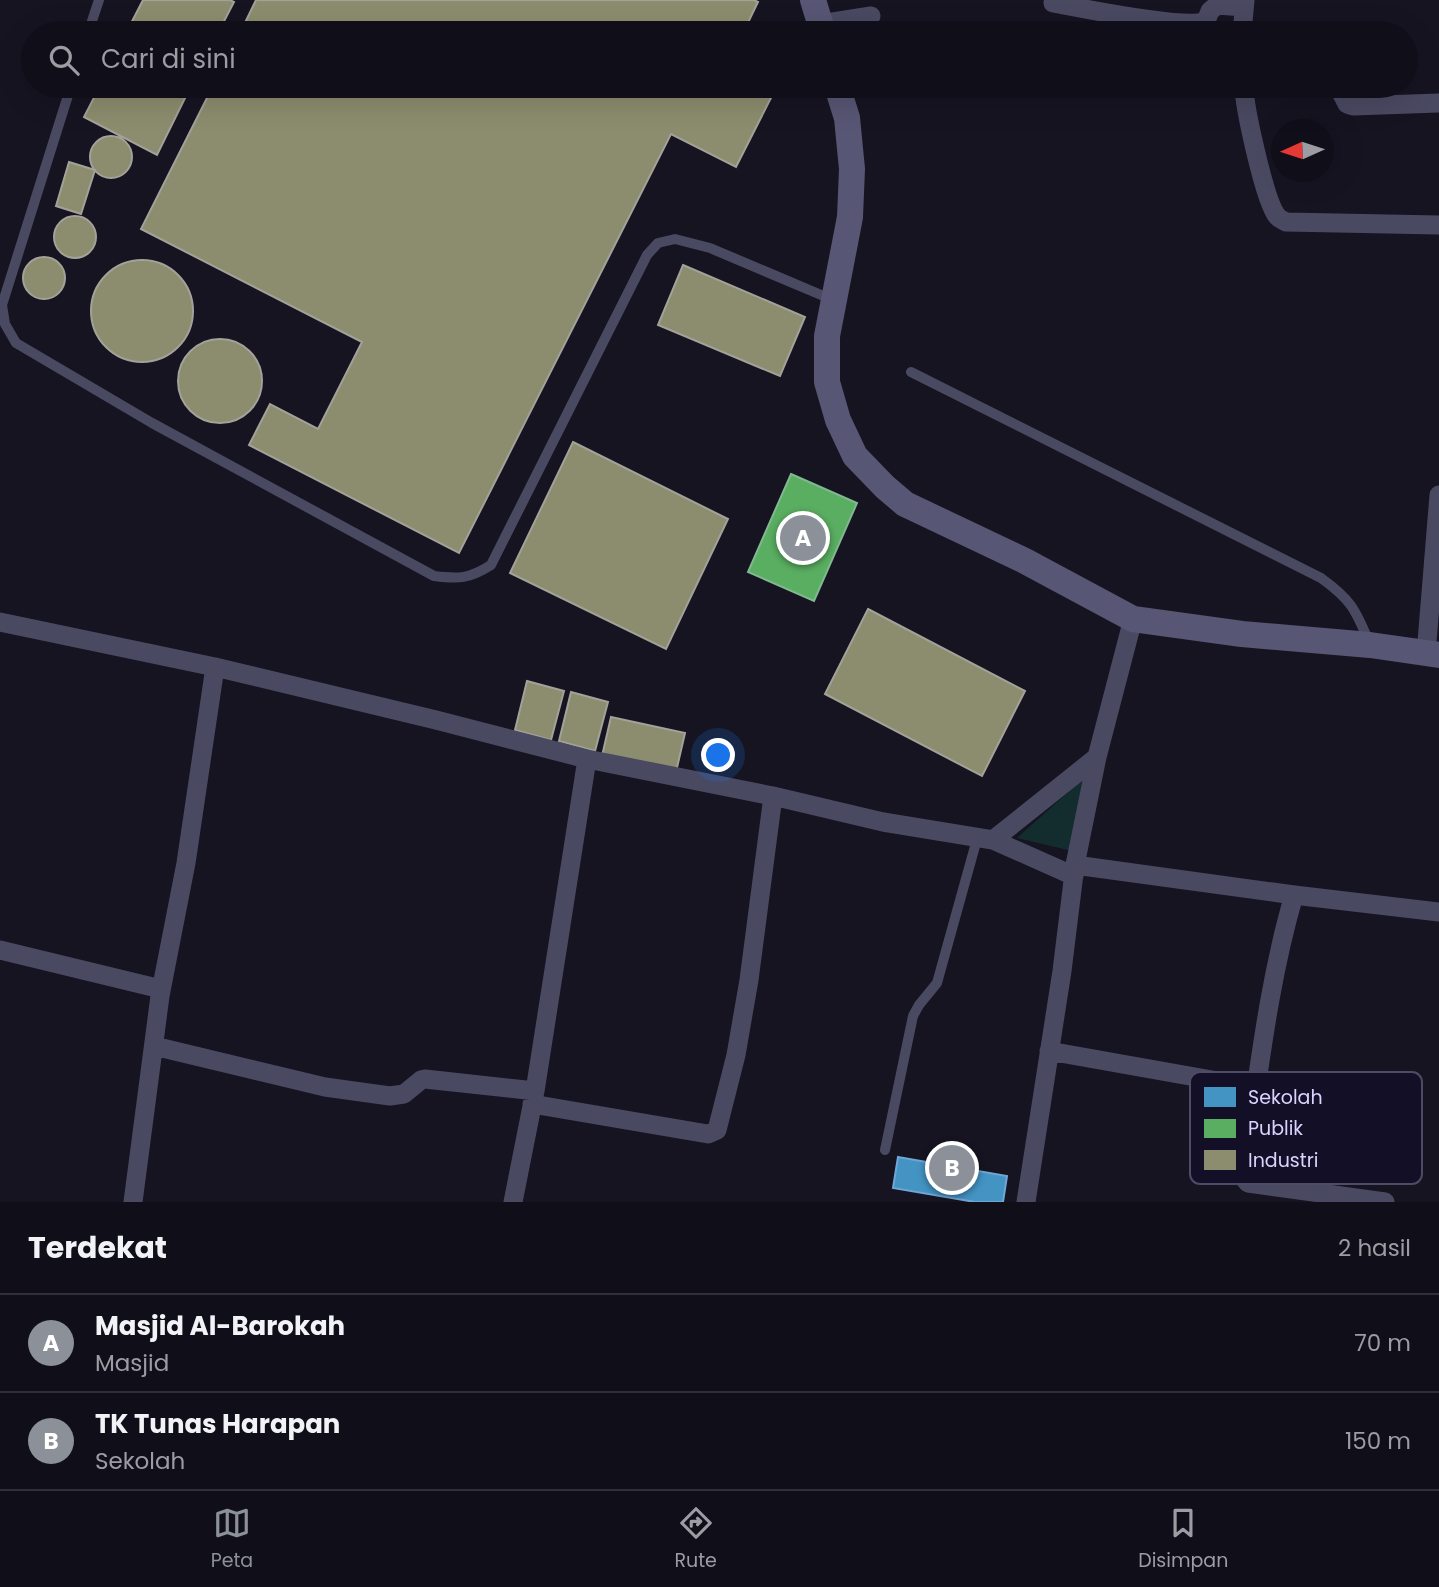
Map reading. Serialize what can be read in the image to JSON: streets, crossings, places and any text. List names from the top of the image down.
{
  "legend": ["Sekolah", "Publik", "Industri"],
  "north": "left",
  "page": {
    "search": "Cari di sini",
    "pins": ["A", "B"],
    "heading": ["Terdekat", "2 hasil"],
    "list": [
      {
        "mark": "A",
        "name": "Masjid Al-Barokah",
        "note": "Masjid",
        "value": "70 m"
      },
      {
        "mark": "B",
        "name": "TK Tunas Harapan",
        "note": "Sekolah",
        "value": "150 m"
      }
    ],
    "nav": ["Peta", "Rute", "Disimpan"]
  }
}
